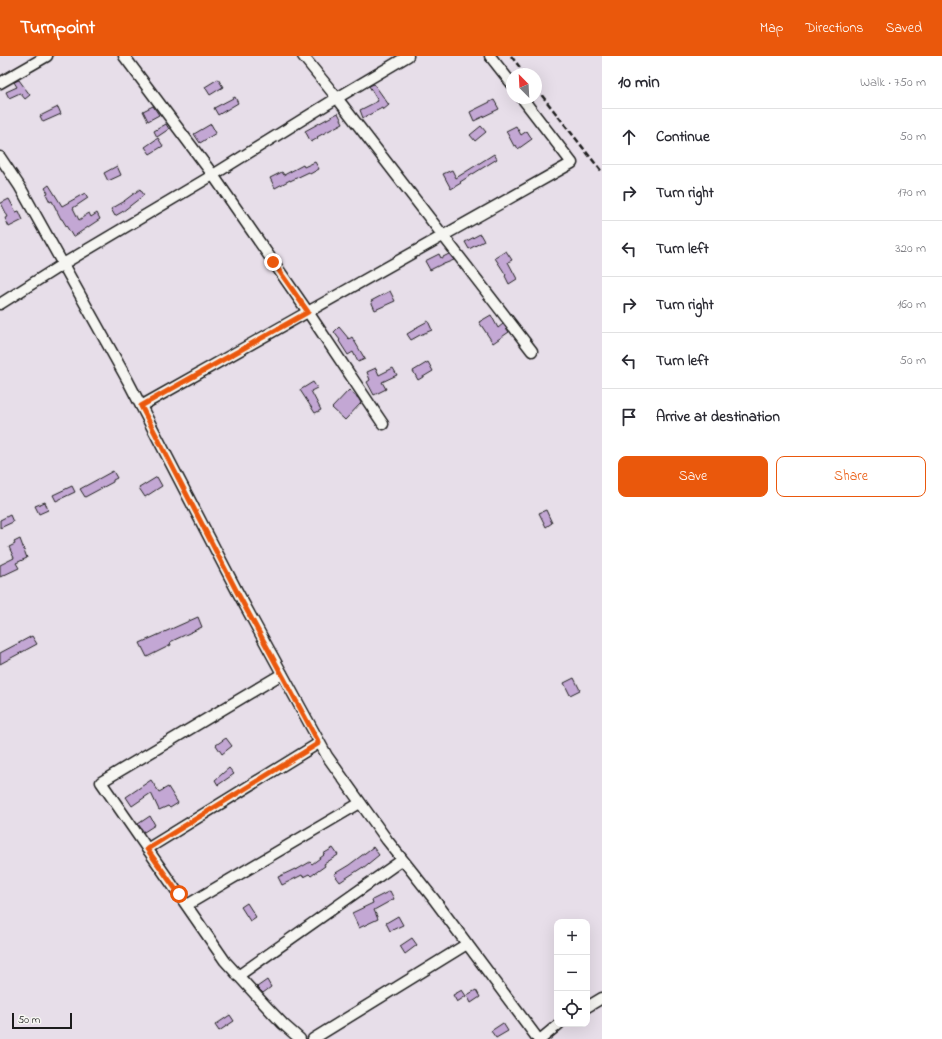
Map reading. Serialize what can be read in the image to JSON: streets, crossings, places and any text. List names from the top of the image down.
{
  "scale_bar": "50 m",
  "north": "top left",
  "page": {
    "header": "Turnpoint",
    "nav": ["Map", "Directions", "Saved"],
    "heading": ["10 min", "Walk · 750 m"],
    "list": [
      ["Continue", "50 m"],
      ["Turn right", "170 m"],
      ["Turn left", "320 m"],
      ["Turn right", "160 m"],
      ["Turn left", "50 m"],
      "Arrive at destination"
    ],
    "buttons": ["Save", "Share"],
    "map_buttons": ["+", "−"],
    "scale": "50 m"
  }
}
